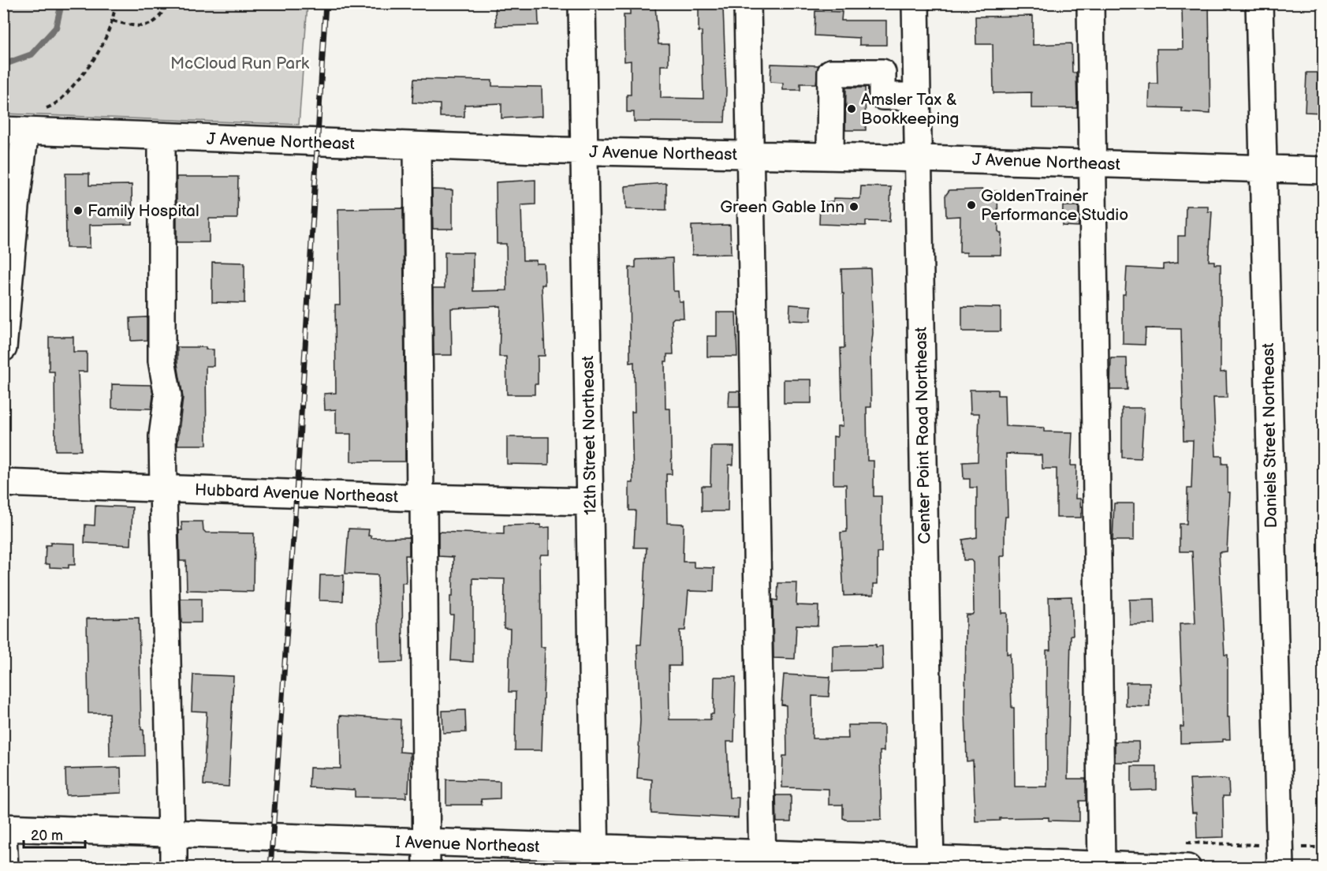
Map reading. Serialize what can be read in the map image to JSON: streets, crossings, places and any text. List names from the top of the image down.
{
  "streets": {
    "street": [
      "J Avenue Northeast",
      "12th Street Northeast",
      "Center Point Road Northeast",
      "Daniels Street Northeast",
      "Hubbard Avenue Northeast",
      "I Avenue Northeast"
    ]
  },
  "crossings": [
    ["J Avenue Northeast", "12th Street Northeast"],
    ["J Avenue Northeast", "Center Point Road Northeast"],
    ["J Avenue Northeast", "Daniels Street Northeast"],
    ["12th Street Northeast", "Hubbard Avenue Northeast"],
    ["12th Street Northeast", "I Avenue Northeast"],
    ["Center Point Road Northeast", "I Avenue Northeast"]
  ],
  "parks": ["McCloud Run Park"],
  "places": [
    "Amsler Tax & Bookkeeping",
    "GoldenTrainer Performance Studio",
    "Green Gable Inn",
    "Family Hospital"
  ],
  "scale_bar": "20 m"
}
